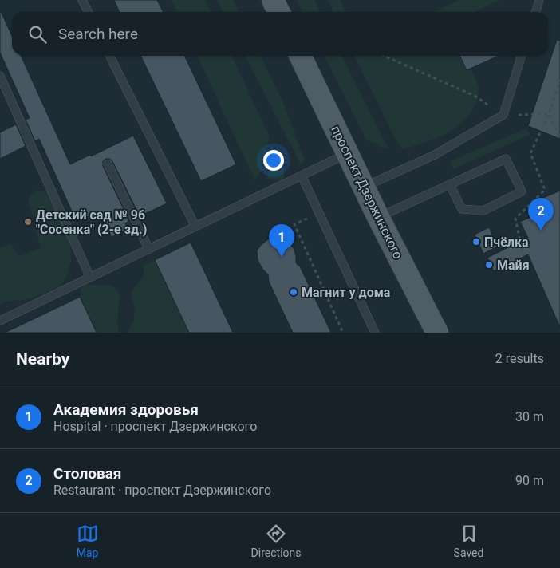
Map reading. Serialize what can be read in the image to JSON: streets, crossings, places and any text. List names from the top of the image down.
{
  "streets": {
    "main road": ["проспект Дзержинского"]
  },
  "places": [
    "Детский сад № 96 \"Сосенка\" (2-е зд.)",
    "Пчёлка",
    "Майя",
    "Магнит у дома"
  ],
  "page": {
    "search": "Search here",
    "pins": ["2", "1"],
    "heading": ["Nearby", "2 results"],
    "list": [
      {
        "mark": "1",
        "name": "Академия здоровья",
        "note": "Hospital · проспект Дзержинского",
        "value": "30 m"
      },
      {
        "mark": "2",
        "name": "Столовая",
        "note": "Restaurant · проспект Дзержинского",
        "value": "90 m"
      }
    ],
    "nav": ["Map", "Directions", "Saved"]
  }
}
